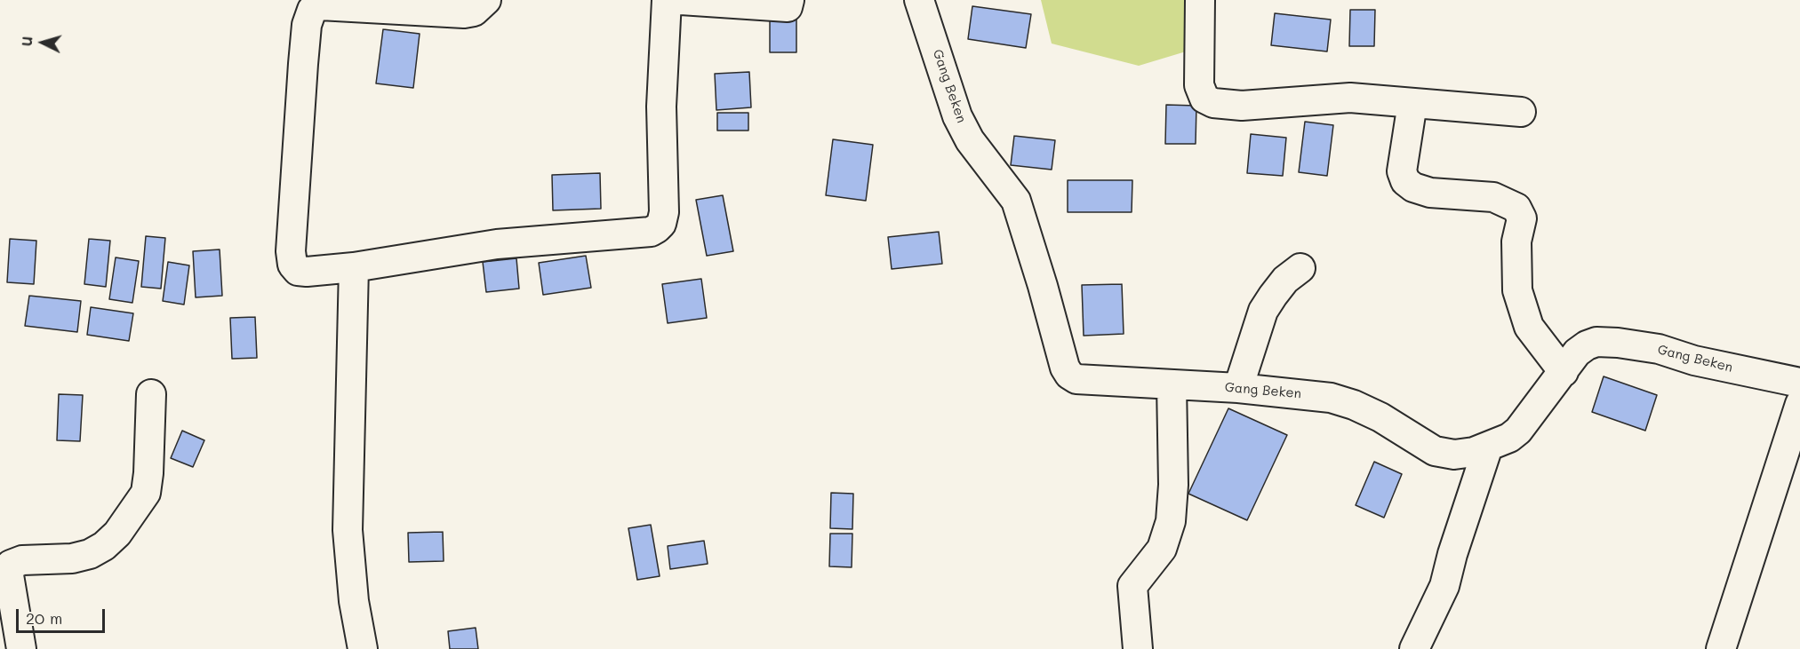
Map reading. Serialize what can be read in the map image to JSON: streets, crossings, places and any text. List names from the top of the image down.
{
  "streets": {
    "street": ["Gang Beken"]
  },
  "scale_bar": "20 m",
  "north": "left"
}
